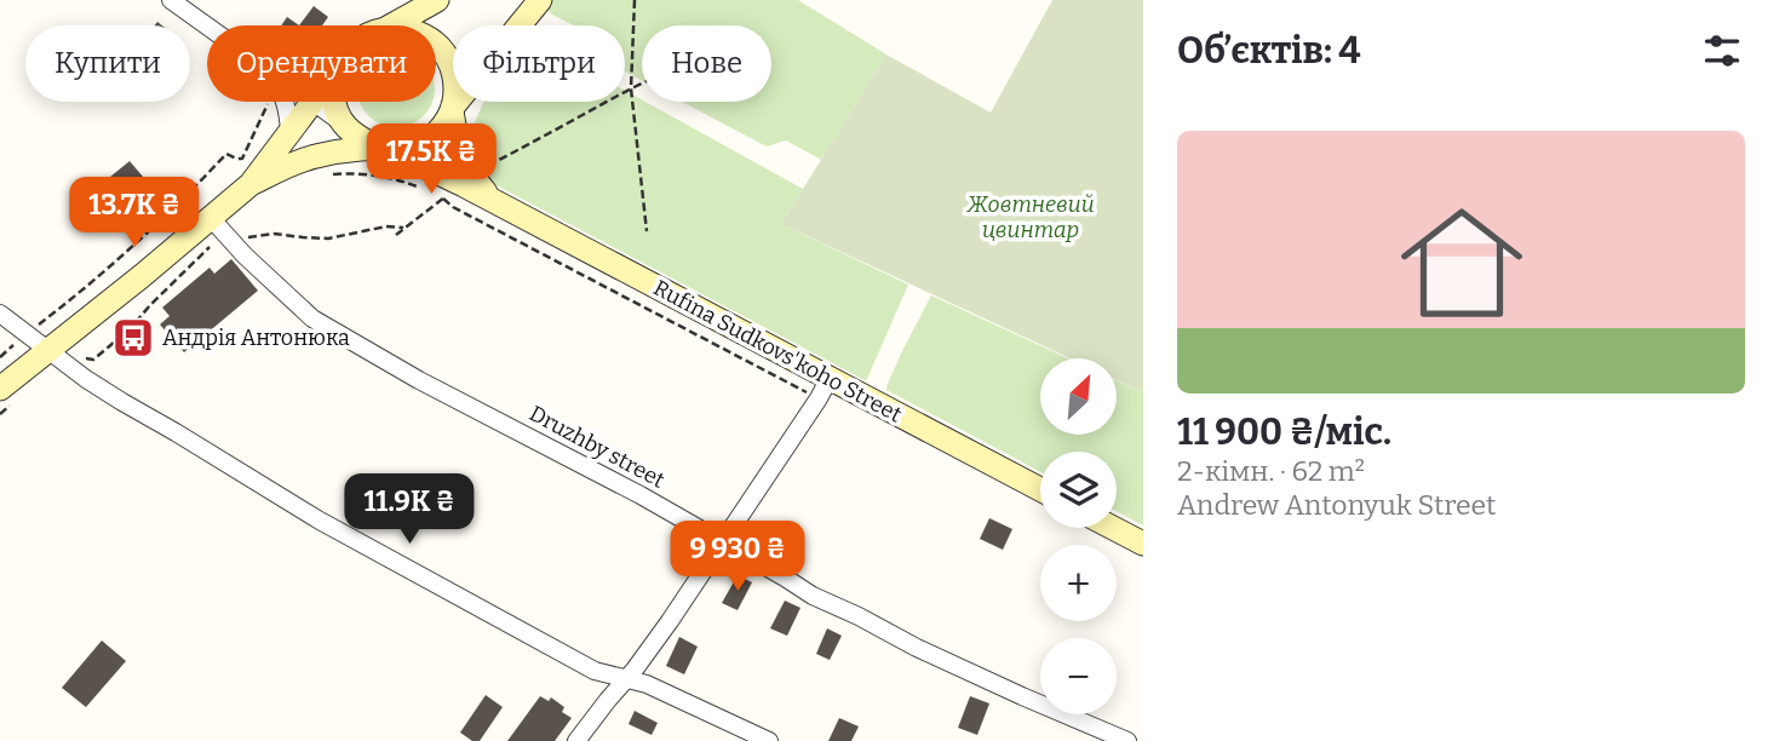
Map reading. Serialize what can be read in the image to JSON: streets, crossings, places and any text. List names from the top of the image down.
{
  "streets": {
    "main road": ["Rufina Sudkovs'koho Street"],
    "street": ["Druzhby street"]
  },
  "parks": ["Жовтневий цвинтар"],
  "places": {
    "bus stop": ["Андрія Антонюка"]
  },
  "north": "top right",
  "page": {
    "heading": "Об’єктів: 4",
    "chip": [
      "Купити",
      "Орендувати",
      "Фільтри",
      "Нове"
    ],
    "list": [
      {
        "name": "11 900 ₴/міс.",
        "note": "2-кімн. · 62 m² · Andrew Antonyuk Street"
      }
    ],
    "price": [
      "17.5K ₴",
      "13.7K ₴",
      "11.9K ₴",
      "9 930 ₴"
    ],
    "map_buttons": ["+", "−"]
  }
}
